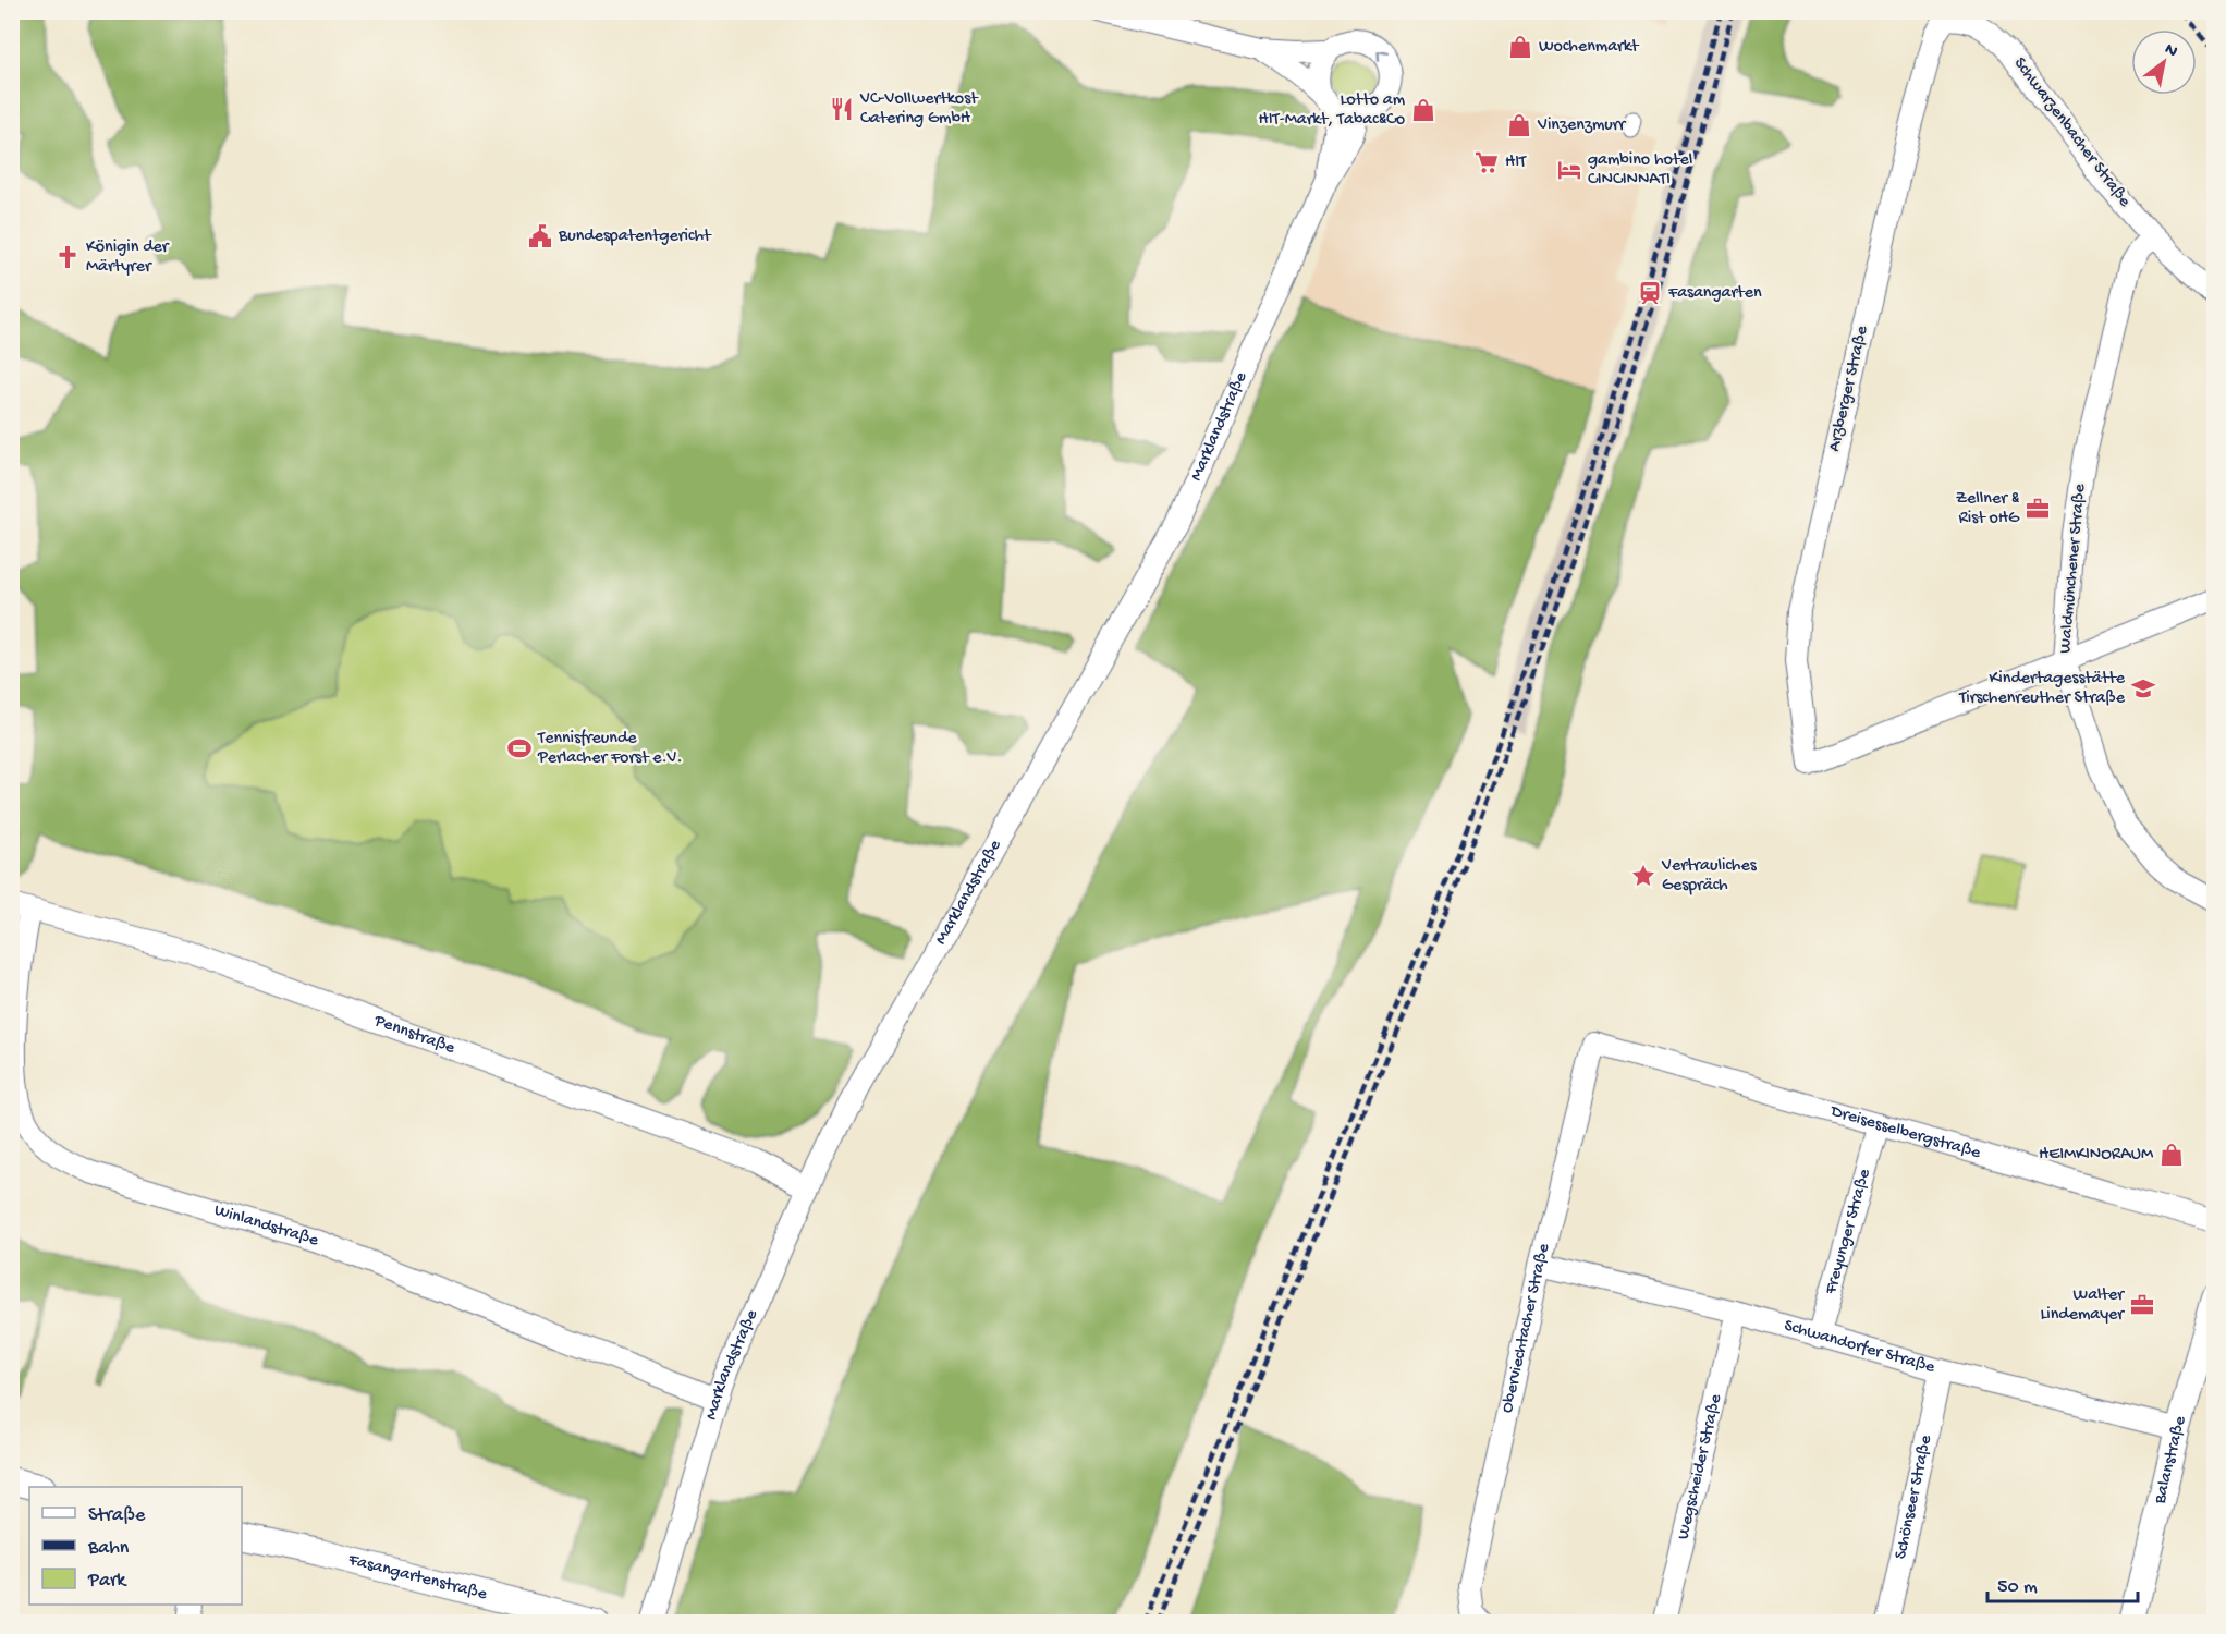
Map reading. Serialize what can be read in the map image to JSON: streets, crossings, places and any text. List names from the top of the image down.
{
  "streets": {
    "street": [
      "Schwarzenbacher Straße",
      "Arzberger Straße",
      "Marklandstraße",
      "Waldmünchener Straße",
      "Pennstraße",
      "Dreisesselbergstraße",
      "Winlandstraße",
      "Freyunger Straße",
      "Oberviechtacher Straße",
      "Schwandorfer Straße",
      "Balanstraße",
      "Wegscheider Straße",
      "Schönseer Straße",
      "Fasangartenstraße"
    ]
  },
  "crossings": [
    ["Schwarzenbacher Straße", "Arzberger Straße"],
    ["Schwarzenbacher Straße", "Waldmünchener Straße"],
    ["Arzberger Straße", "Waldmünchener Straße"],
    ["Marklandstraße", "Pennstraße"],
    ["Marklandstraße", "Winlandstraße"],
    ["Pennstraße", "Winlandstraße"],
    ["Dreisesselbergstraße", "Freyunger Straße"],
    ["Dreisesselbergstraße", "Oberviechtacher Straße"],
    ["Freyunger Straße", "Schwandorfer Straße"],
    ["Oberviechtacher Straße", "Schwandorfer Straße"],
    ["Schwandorfer Straße", "Balanstraße"],
    ["Schwandorfer Straße", "Wegscheider Straße"],
    ["Schwandorfer Straße", "Schönseer Straße"]
  ],
  "places": {
    "shop": [
      "Wochenmarkt",
      "Lotto am HIT-Markt, Tabac&Co",
      "Vinzenzmurr",
      "HEIMKINORAUM"
    ],
    "restaurant": ["VC-Vollwertkost Catering GmbH"],
    "supermarket": ["HIT"],
    "hotel": ["gambino hotel CINCINNATI"],
    "public building": ["Bundespatentgericht"],
    "church": ["Königin der Märtyrer"],
    "station": ["Fasangarten"],
    "office": ["Zellner & Rist oHG", "Walter Lindemayer"],
    "school or university": ["Kindertagesstätte Tirschenreuther Straße"],
    "sports": ["Tennisfreunde Perlacher Forst e.V."],
    "place": ["Vertrauliches Gespräch"]
  },
  "legend": ["Straße", "Bahn", "Park"],
  "scale_bar": "50 m",
  "north": "top right"
}
